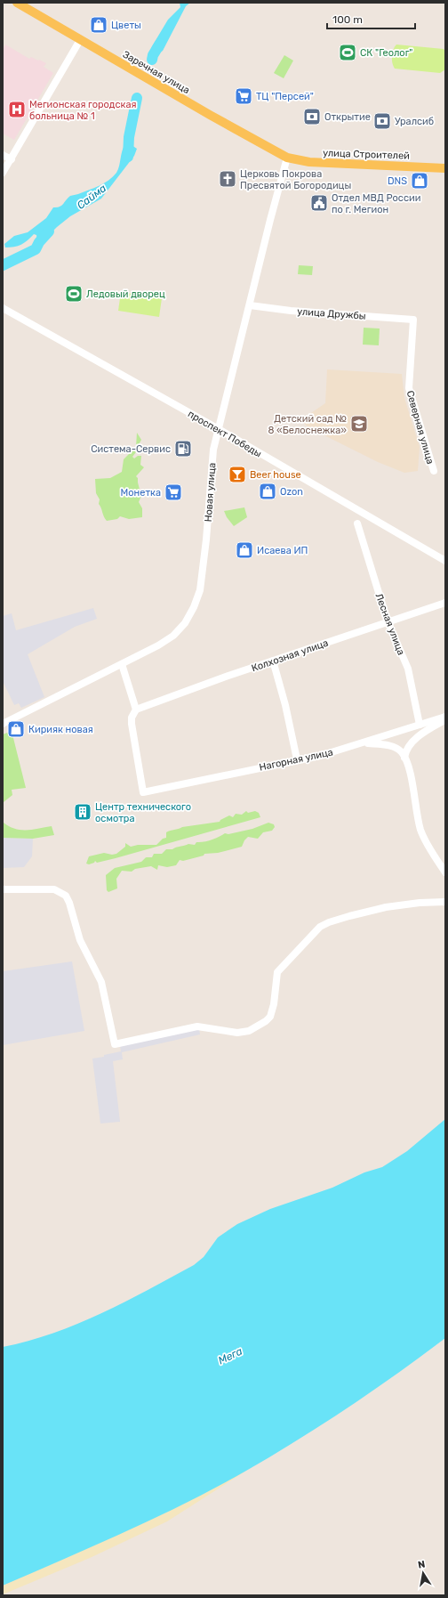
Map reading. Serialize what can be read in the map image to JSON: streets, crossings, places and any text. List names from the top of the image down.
{
  "streets": {
    "main road": ["Заречная улица", "улица Строителей"],
    "street": [
      "улица Дружбы",
      "Северная улица",
      "проспект Победы",
      "Новая улица",
      "Лесная улица",
      "Колхозная улица",
      "Нагорная улица"
    ]
  },
  "crossings": [
    ["Заречная улица", "улица Строителей"],
    ["Заречная улица", "Новая улица"],
    ["улица Строителей", "Новая улица"],
    ["улица Дружбы", "Северная улица"],
    ["улица Дружбы", "Новая улица"],
    ["проспект Победы", "Новая улица"],
    ["Лесная улица", "Колхозная улица"],
    ["Лесная улица", "Нагорная улица"],
    ["Колхозная улица", "Нагорная улица"]
  ],
  "water": ["Сайма", "Мега"],
  "places": {
    "shop": [
      "Цветы",
      "DNS",
      "Ozon",
      "Исаева ИП",
      "Кирияк новая"
    ],
    "sports": ["СК \"Геолог\"", "Ледовый дворец"],
    "supermarket": ["ТЦ \"Персей\"", "Монетка"],
    "hospital": ["Мегионская городская больница № 1"],
    "bank": ["Открытие", "Уралсиб"],
    "church": ["Церковь Покрова Пресвятой Богородицы"],
    "public building": ["Отдел МВД России по г. Мегион"],
    "school or university": ["Детский сад № 8 «Белоснежка»"],
    "fuel station": ["Система-Сервис"],
    "bar": ["Beer house"],
    "building": ["Центр технического осмотра"]
  },
  "scale_bar": "100 m",
  "north": "top"
}
